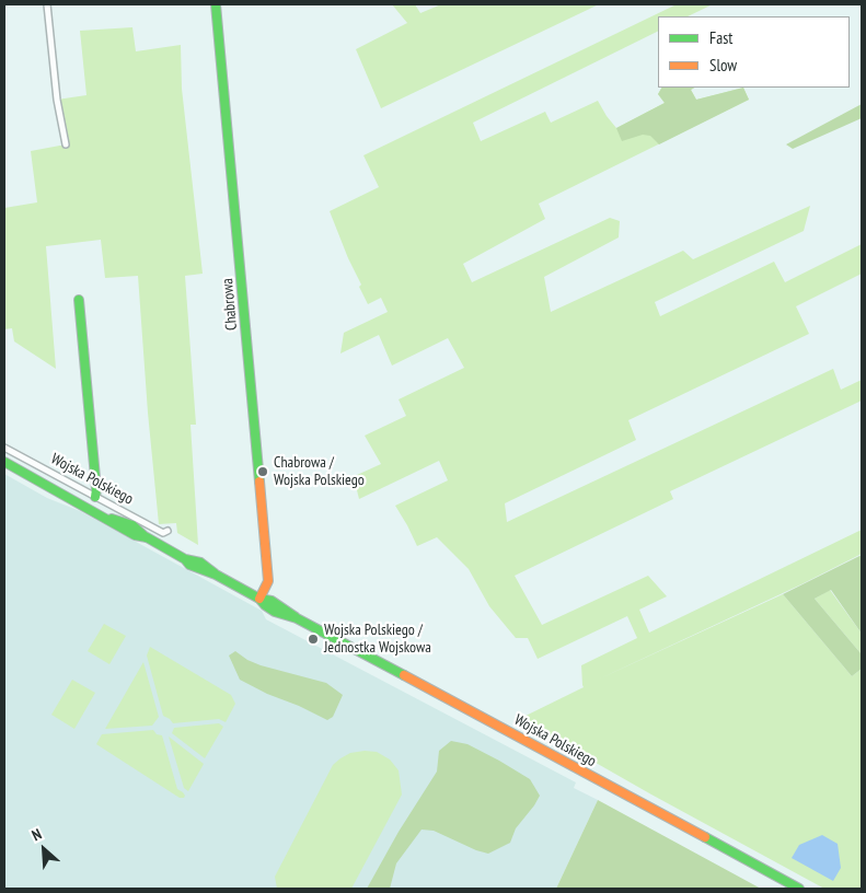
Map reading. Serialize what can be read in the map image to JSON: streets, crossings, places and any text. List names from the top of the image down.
{
  "streets": {
    "main road": ["Chabrowa", "Wojska Polskiego"]
  },
  "crossings": [
    ["Chabrowa", "Wojska Polskiego"]
  ],
  "places": ["Chabrowa / Wojska Polskiego", "Wojska Polskiego / Jednostka Wojskowa"],
  "legend": ["Fast", "Slow"],
  "north": "top left"
}
